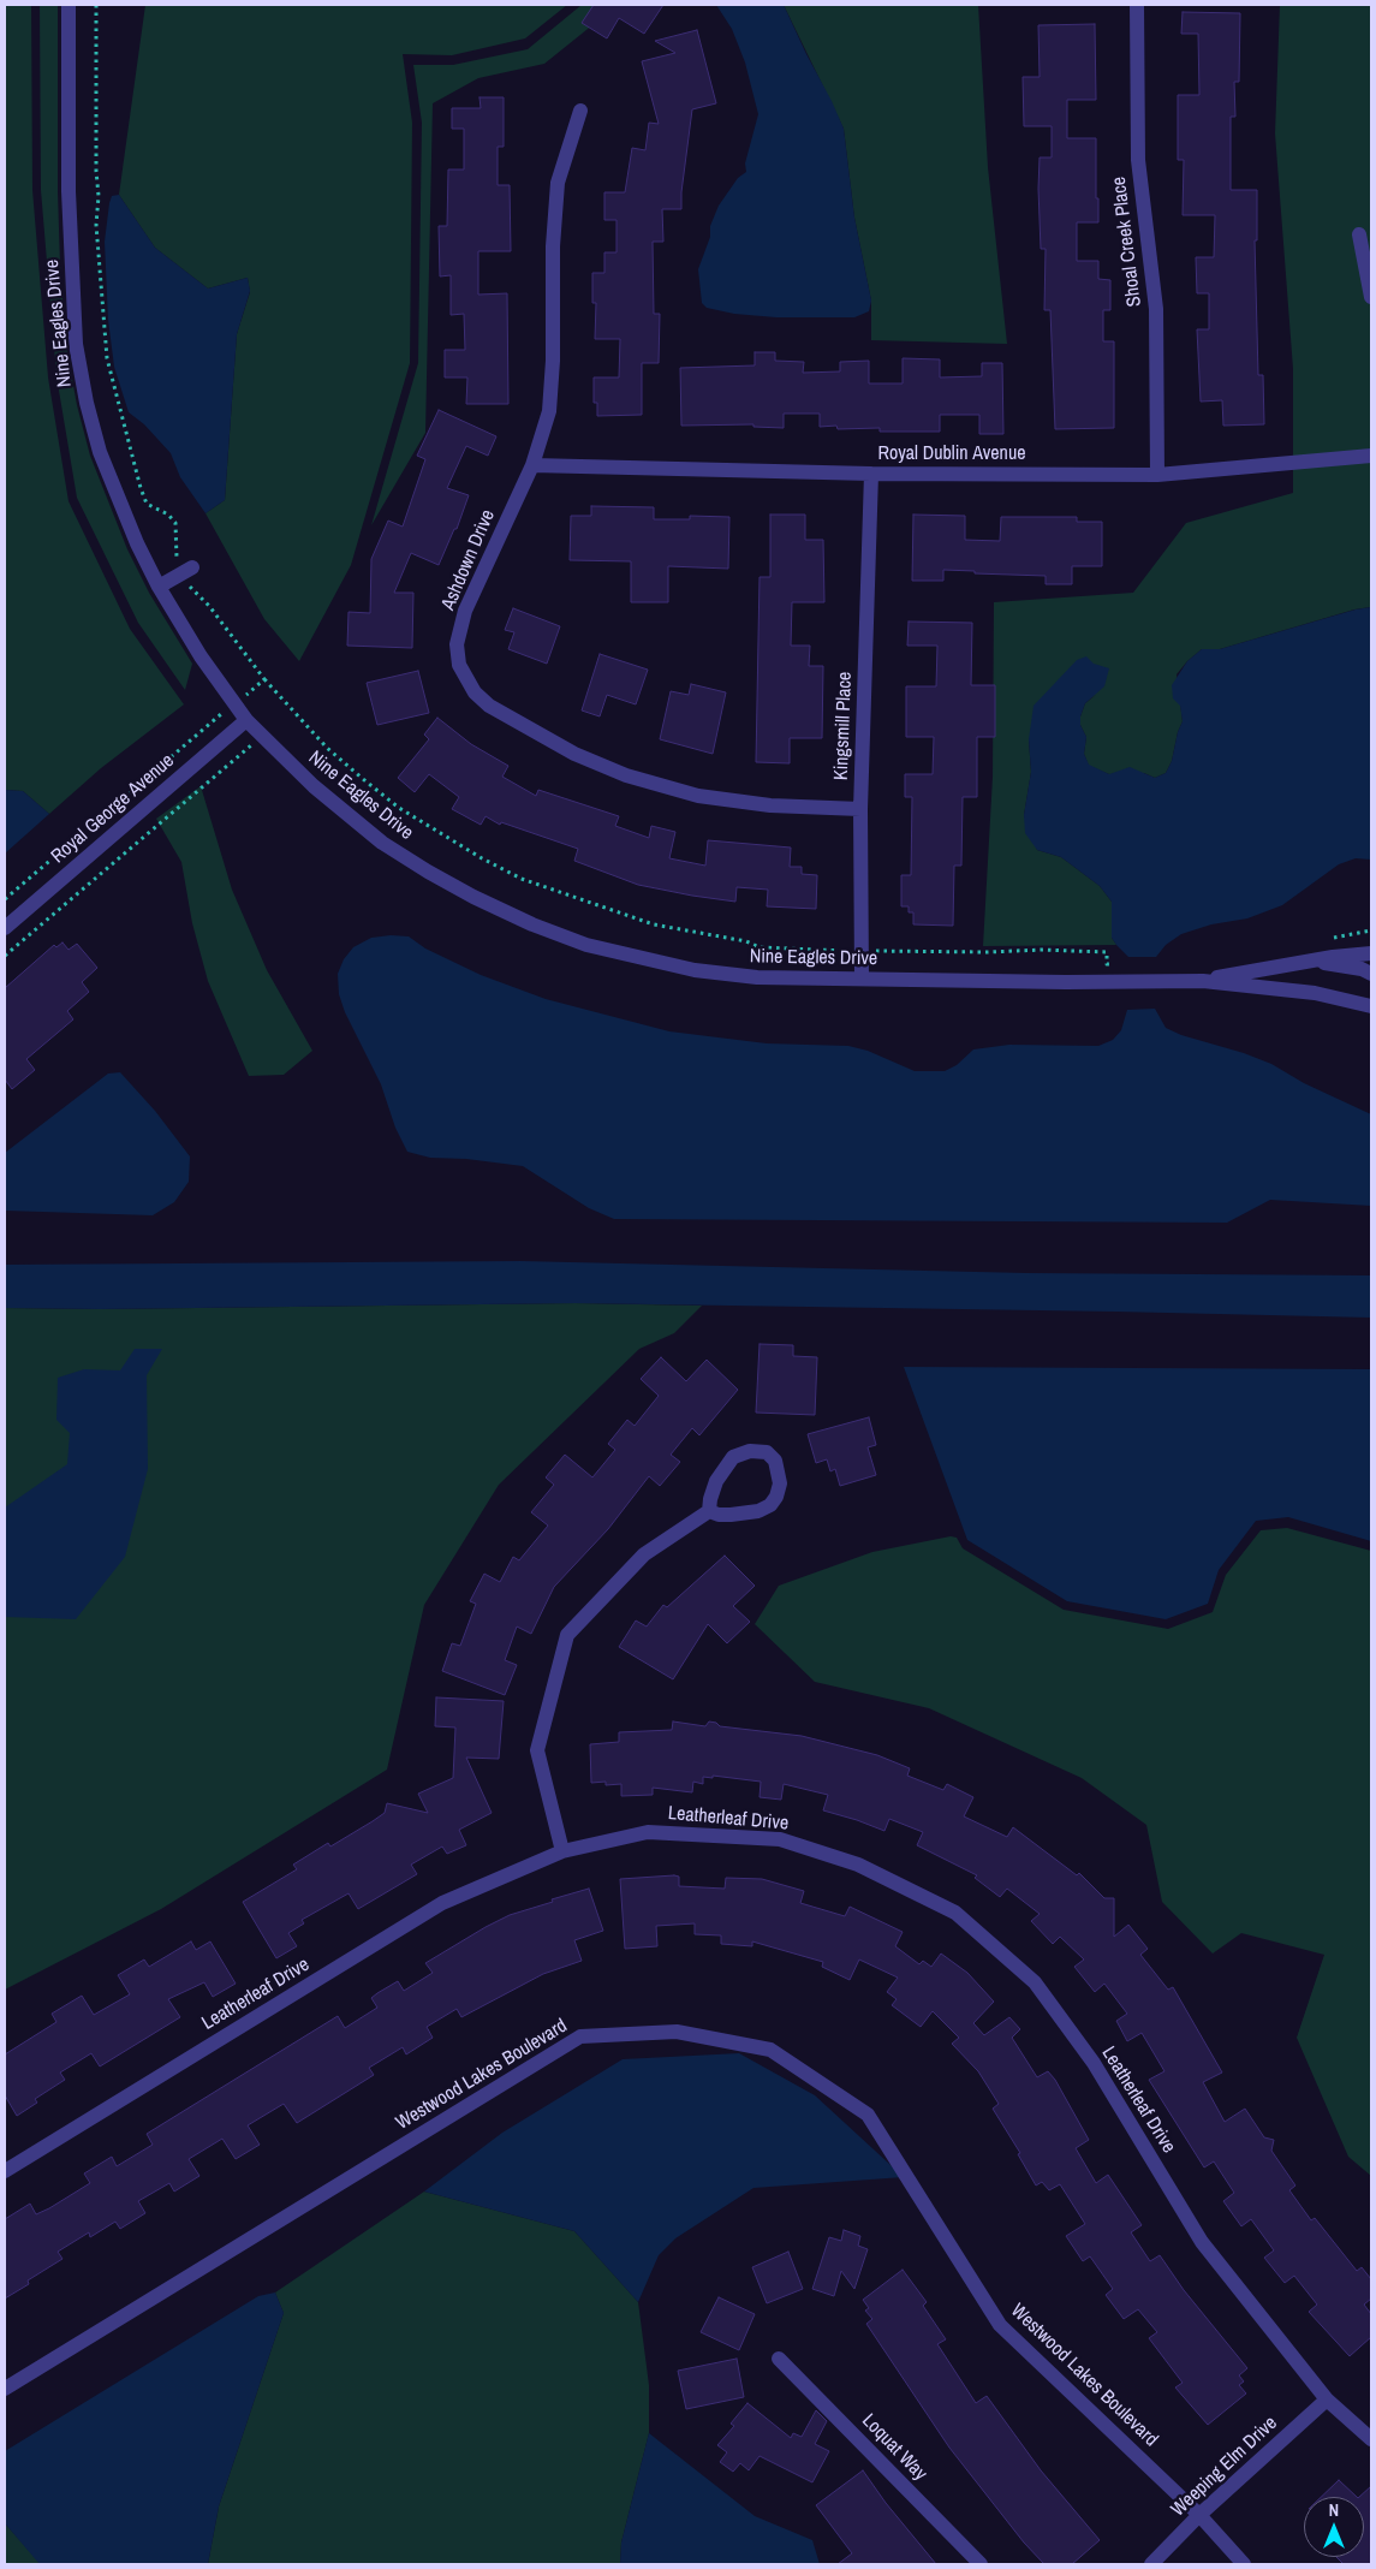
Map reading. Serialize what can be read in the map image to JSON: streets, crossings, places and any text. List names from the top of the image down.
{
  "streets": {
    "street": [
      "Shoal Creek Place",
      "Nine Eagles Drive",
      "Royal Dublin Avenue",
      "Ashdown Drive",
      "Kingsmill Place",
      "Royal George Avenue",
      "Leatherleaf Drive",
      "Westwood Lakes Boulevard",
      "Loquat Way",
      "Weeping Elm Drive"
    ]
  },
  "crossings": [
    ["Shoal Creek Place", "Royal Dublin Avenue"],
    ["Nine Eagles Drive", "Kingsmill Place"],
    ["Nine Eagles Drive", "Royal George Avenue"],
    ["Royal Dublin Avenue", "Ashdown Drive"],
    ["Royal Dublin Avenue", "Kingsmill Place"],
    ["Ashdown Drive", "Kingsmill Place"],
    ["Leatherleaf Drive", "Weeping Elm Drive"],
    ["Westwood Lakes Boulevard", "Weeping Elm Drive"]
  ],
  "north": "top"
}
